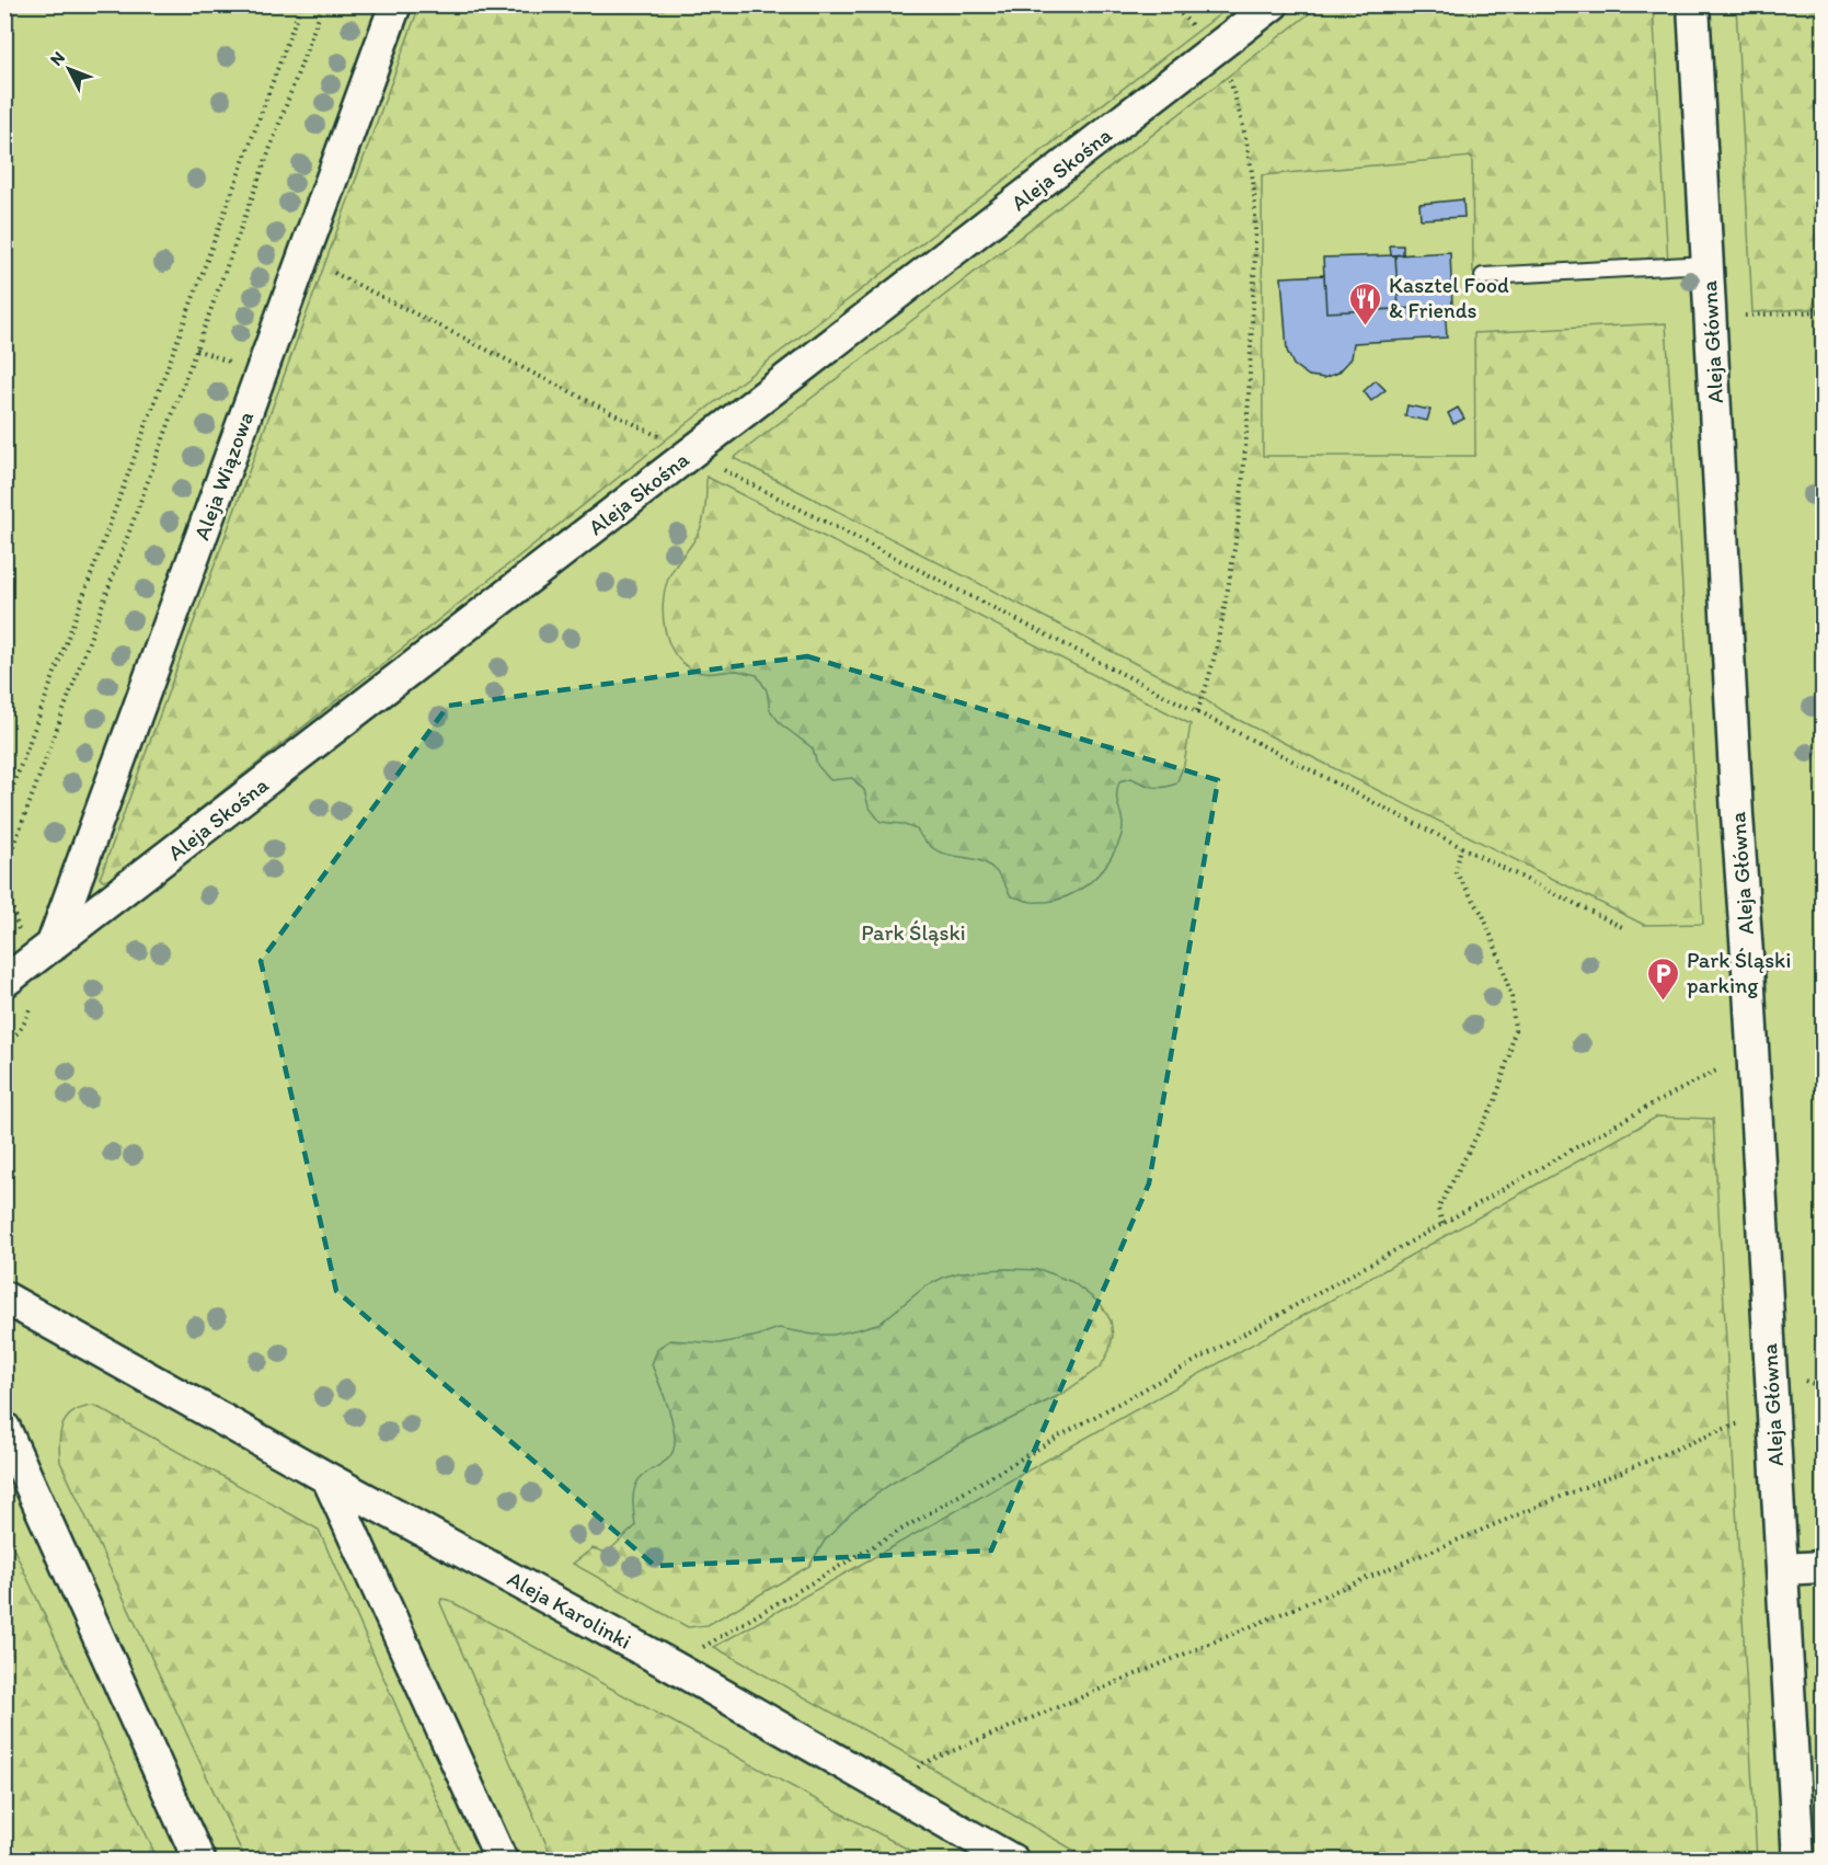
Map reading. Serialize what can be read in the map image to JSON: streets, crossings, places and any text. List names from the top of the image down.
{
  "streets": {
    "street": [
      "Aleja Skośna",
      "Aleja Główna",
      "Aleja Wiązowa",
      "Aleja Karolinki"
    ]
  },
  "crossings": [
    ["Aleja Skośna", "Aleja Wiązowa"]
  ],
  "parks": ["Park Śląski"],
  "places": {
    "restaurant": ["Kasztel Food & Friends"],
    "parking": ["Park Śląski parking"]
  },
  "north": "top left"
}
